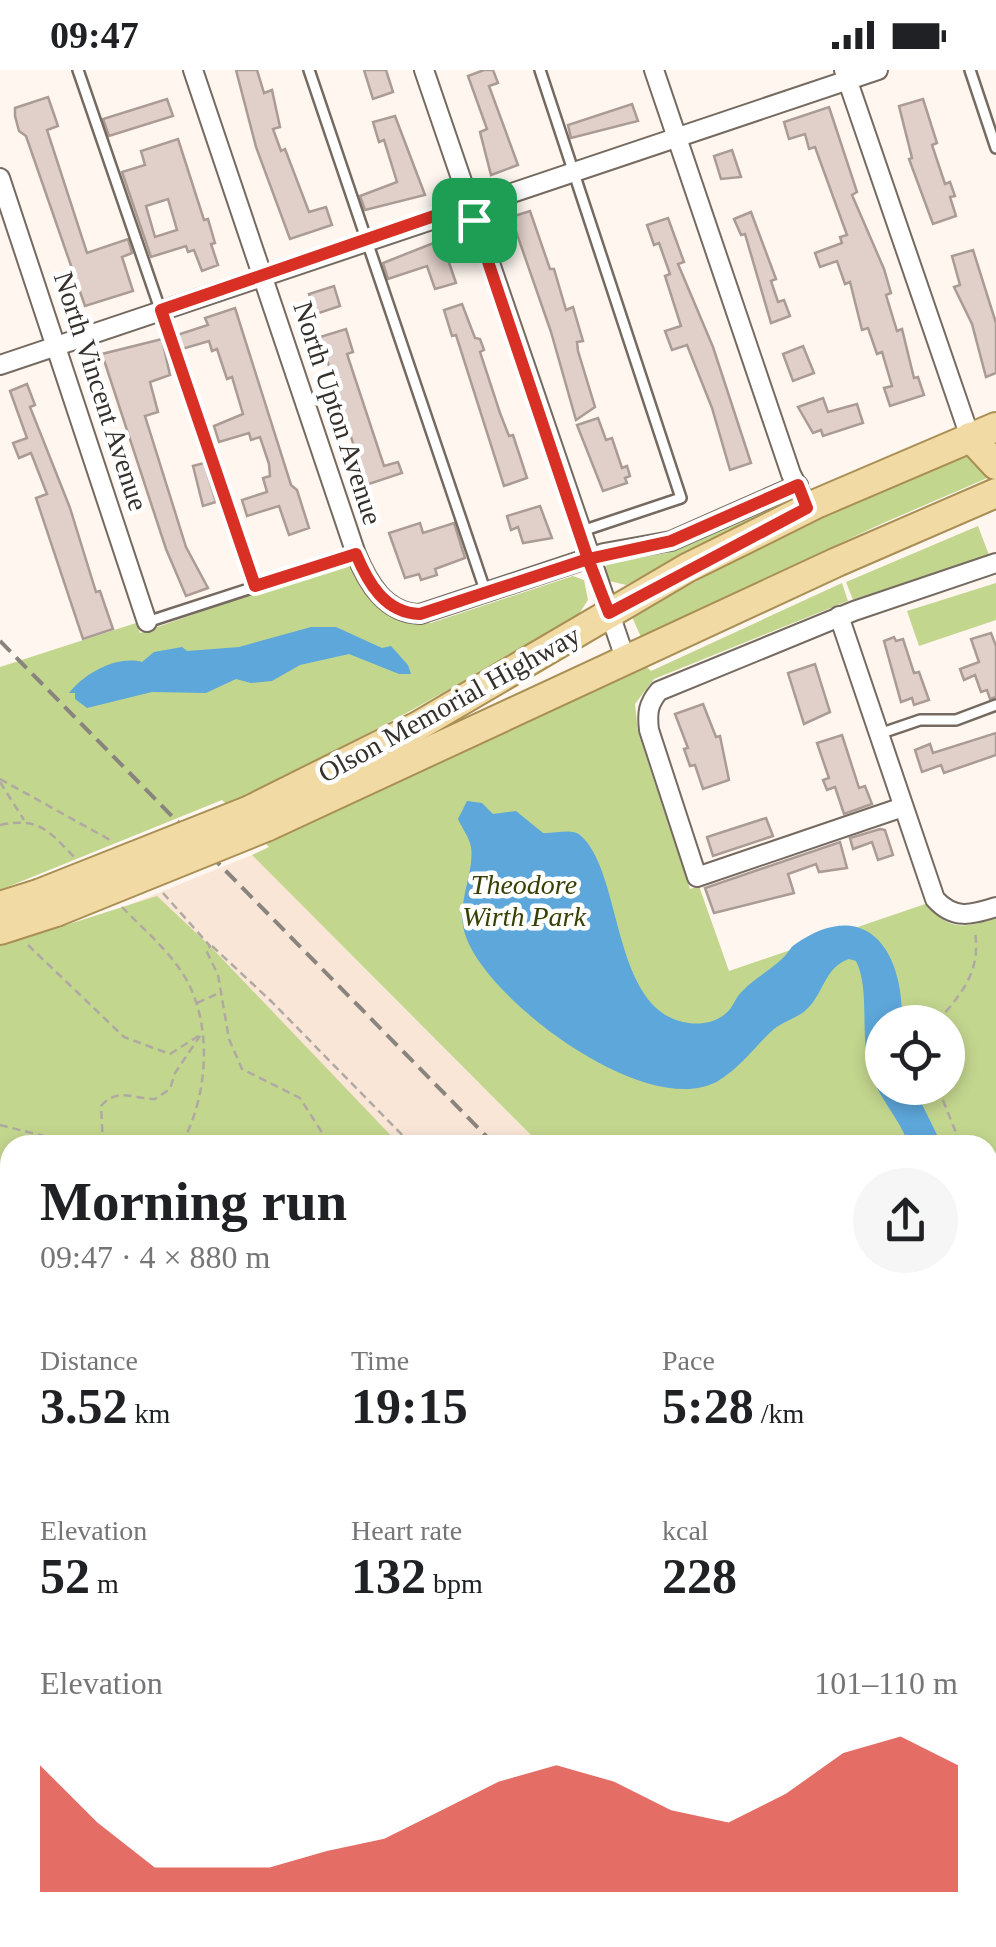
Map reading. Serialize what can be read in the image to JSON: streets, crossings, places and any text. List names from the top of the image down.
{
  "streets": {
    "main road": ["Olson Memorial Highway"],
    "street": ["North Vincent Avenue", "North Upton Avenue"]
  },
  "parks": ["Theodore Wirth Park"],
  "page": {
    "status": "09:47",
    "heading": ["Morning run", "09:47 · 4 × 880 m"],
    "stats": [
      ["Distance", "3.52 km"],
      ["Time", "19:15"],
      ["Pace", "5:28 /km"],
      ["Elevation", "52 m"],
      ["Heart rate", "132 bpm"],
      ["kcal", "228"]
    ],
    "chart": ["Elevation", "101–110 m"]
  }
}
